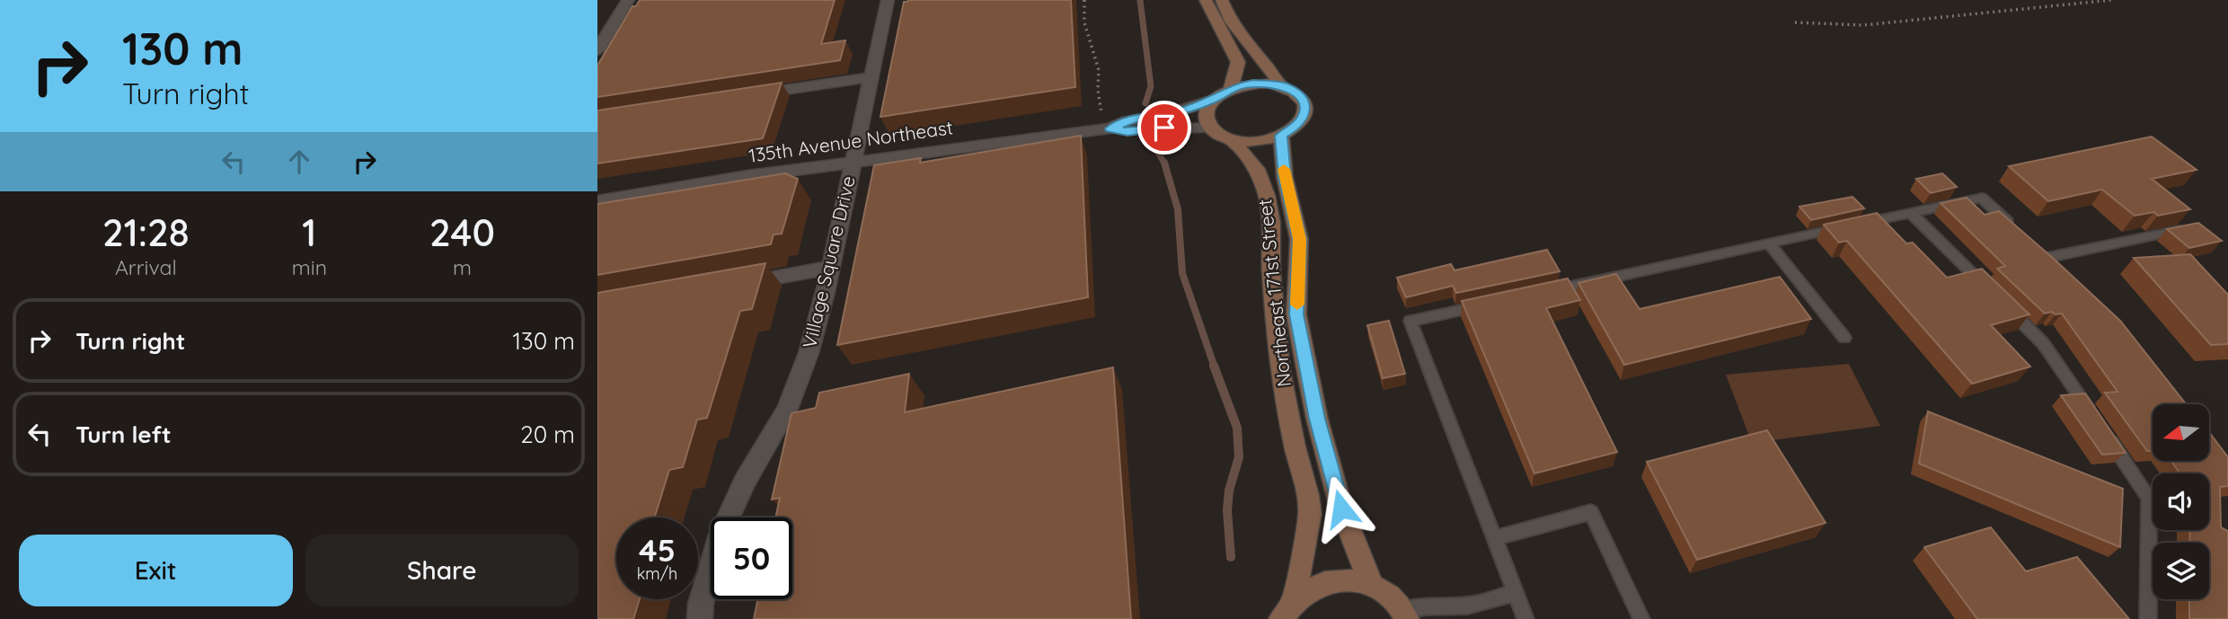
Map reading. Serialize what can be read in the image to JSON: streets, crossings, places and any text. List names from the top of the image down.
{
  "streets": {
    "main road": ["Northeast 171st Street"],
    "street": ["135th Avenue Northeast", "Village Square Drive"]
  },
  "crossings": [
    ["135th Avenue Northeast", "Village Square Drive"],
    ["135th Avenue Northeast", "Northeast 171st Street"]
  ],
  "north": "left",
  "page": {
    "turn": ["130 m", "Turn right"],
    "eta": [
      "21:28",
      "Arrival",
      "1",
      "min",
      "240",
      "m"
    ],
    "list": [
      {
        "name": "Turn right",
        "value": "130 m"
      },
      {
        "name": "Turn left",
        "value": "20 m"
      }
    ],
    "speed": "45 km/h",
    "limit": "50",
    "buttons": ["Exit", "Share"]
  }
}
